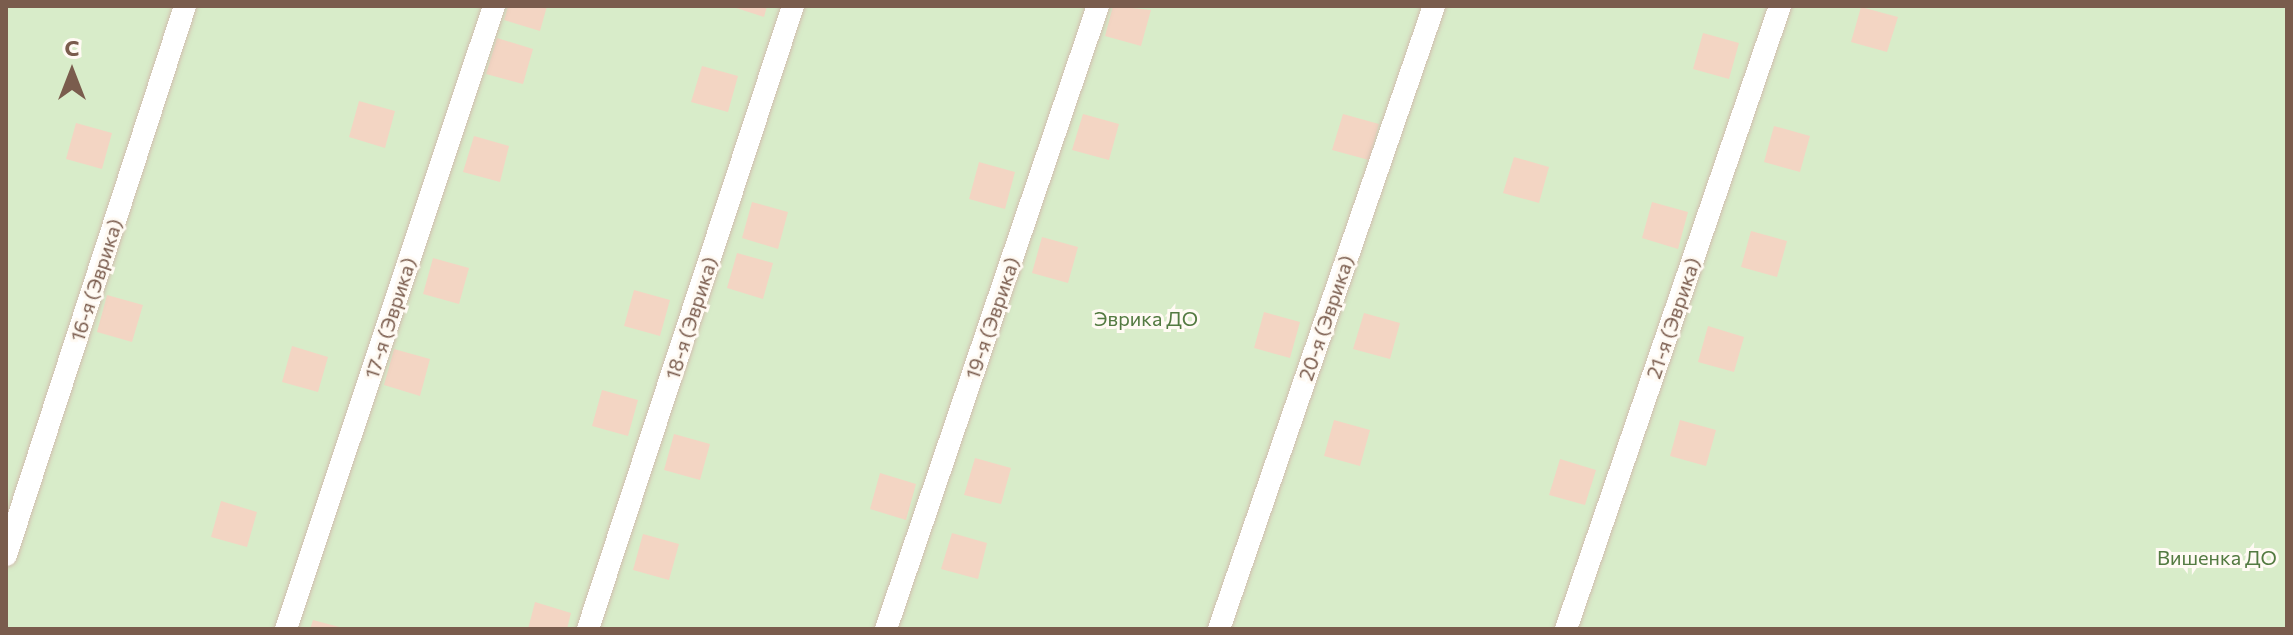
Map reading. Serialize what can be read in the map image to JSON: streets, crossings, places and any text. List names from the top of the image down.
{
  "streets": {
    "lane": [
      "16-я (Эврика)",
      "17-я (Эврика)",
      "18-я (Эврика)",
      "19-я (Эврика)",
      "20-я (Эврика)",
      "21-я (Эврика)"
    ]
  },
  "parks": ["Эврика ДО", "Вишенка ДО"],
  "north": "top"
}
